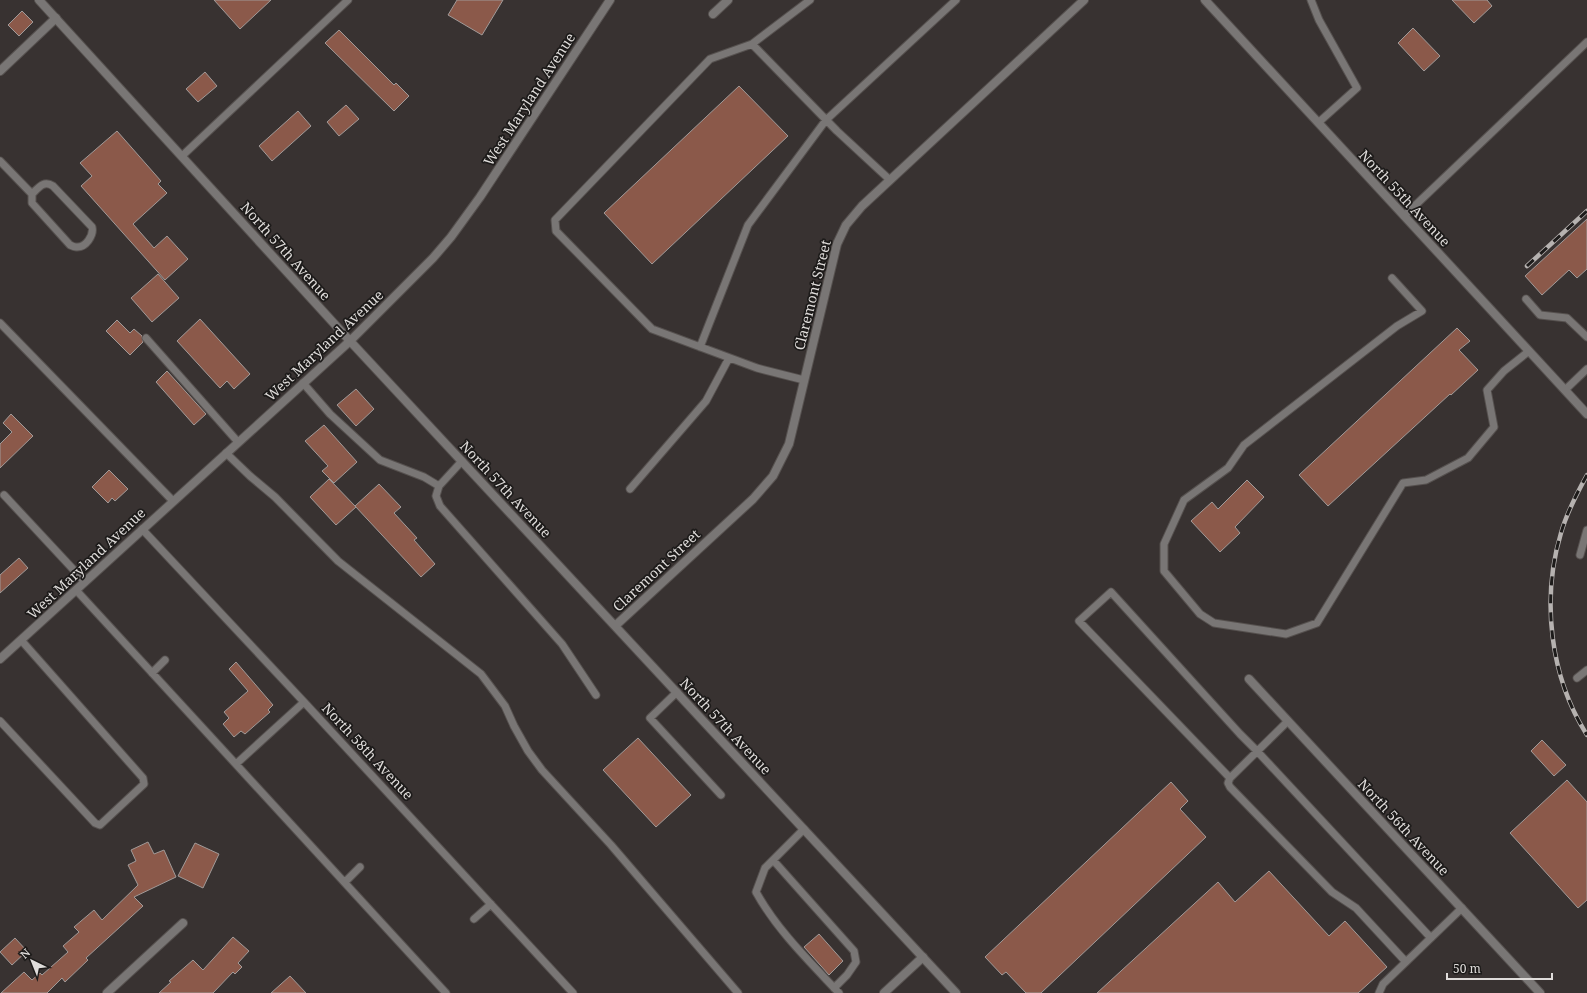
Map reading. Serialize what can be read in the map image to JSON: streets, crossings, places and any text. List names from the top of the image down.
{
  "streets": {
    "street": [
      "West Maryland Avenue",
      "North 55th Avenue",
      "North 57th Avenue",
      "Claremont Street",
      "North 56th Avenue"
    ],
    "lane": ["North 58th Avenue"]
  },
  "crossings": [
    ["West Maryland Avenue", "North 57th Avenue"],
    ["West Maryland Avenue", "North 58th Avenue"],
    ["North 57th Avenue", "Claremont Street"]
  ],
  "scale_bar": "50 m",
  "north": "top left"
}
